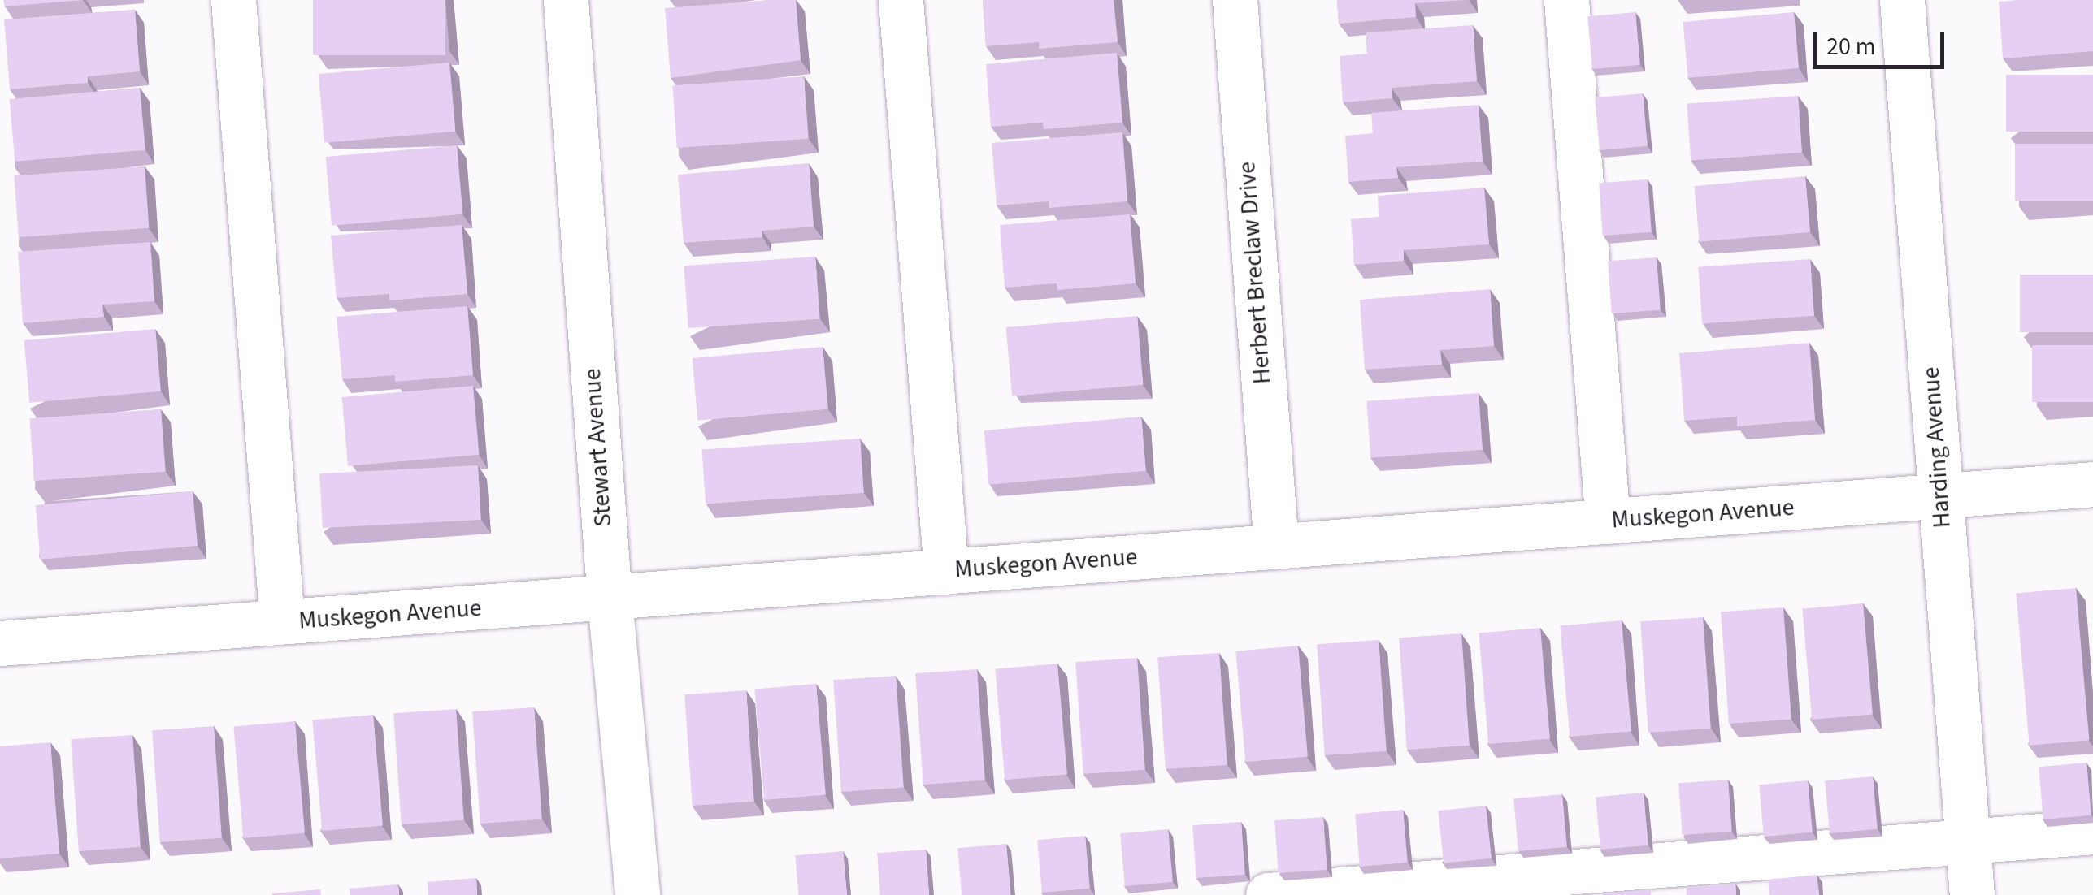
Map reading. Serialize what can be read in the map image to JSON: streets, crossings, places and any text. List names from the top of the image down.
{
  "streets": {
    "street": [
      "Herbert Breclaw Drive",
      "Stewart Avenue",
      "Harding Avenue",
      "Muskegon Avenue"
    ]
  },
  "crossings": [
    ["Herbert Breclaw Drive", "Muskegon Avenue"],
    ["Stewart Avenue", "Muskegon Avenue"],
    ["Harding Avenue", "Muskegon Avenue"]
  ],
  "scale_bar": "20 m"
}
